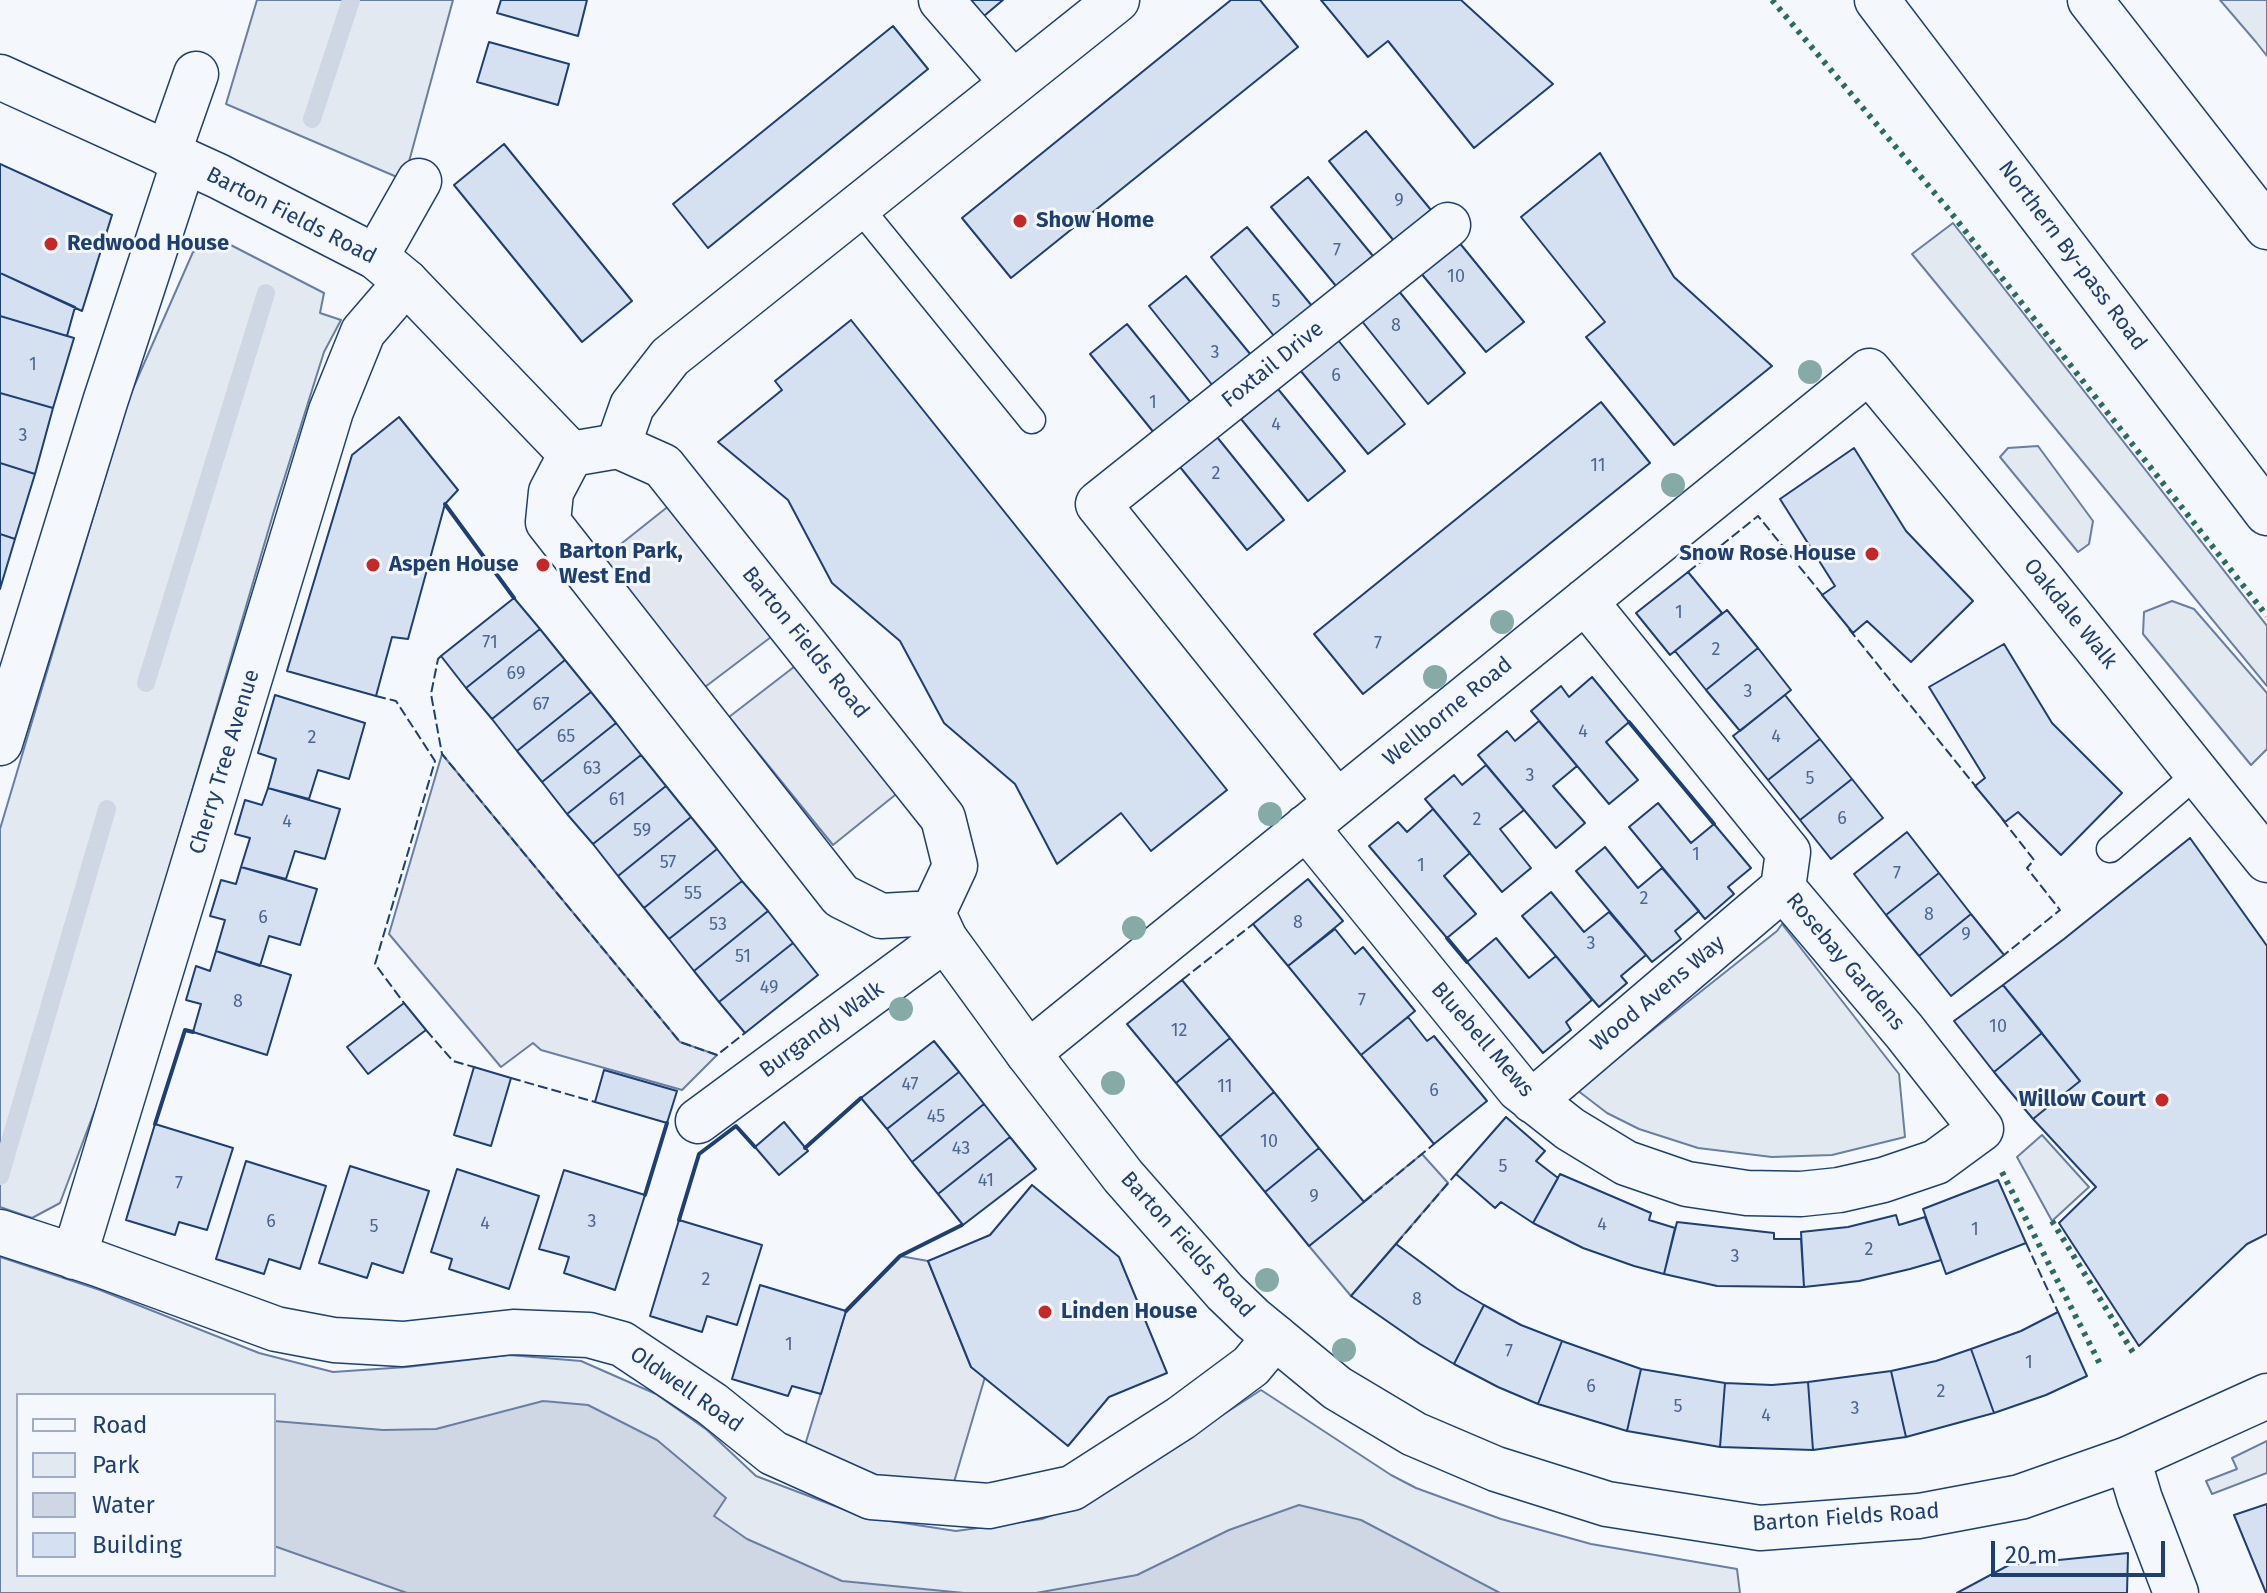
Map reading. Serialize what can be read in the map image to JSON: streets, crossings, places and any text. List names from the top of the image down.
{
  "streets": {
    "main road": [
      "Barton Fields Road",
      "Northern By-pass Road",
      "Foxtail Drive",
      "Oakdale Walk",
      "Wellborne Road",
      "Cherry Tree Avenue",
      "Rosebay Gardens",
      "Wood Avens Way",
      "Burgandy Walk",
      "Bluebell Mews",
      "Oldwell Road"
    ]
  },
  "crossings": [
    ["Barton Fields Road", "Wellborne Road"],
    ["Barton Fields Road", "Cherry Tree Avenue"],
    ["Barton Fields Road", "Burgandy Walk"],
    ["Barton Fields Road", "Oldwell Road"],
    ["Foxtail Drive", "Bluebell Mews"],
    ["Oakdale Walk", "Wellborne Road"],
    ["Wellborne Road", "Rosebay Gardens"],
    ["Wellborne Road", "Bluebell Mews"],
    ["Cherry Tree Avenue", "Oldwell Road"],
    ["Rosebay Gardens", "Wood Avens Way"],
    ["Rosebay Gardens", "Bluebell Mews"],
    ["Wood Avens Way", "Bluebell Mews"]
  ],
  "places": [
    "Show Home",
    "Redwood House",
    "Snow Rose House",
    "Aspen House",
    "Barton Park, West End",
    "Willow Court",
    "Linden House"
  ],
  "house_numbers": [
    "9",
    "7",
    "10",
    "5",
    "8",
    "3",
    "1",
    "6",
    "1",
    "4",
    "3",
    "11",
    "2",
    "1",
    "71",
    "7",
    "2",
    "69",
    "3",
    "67",
    "4",
    "65",
    "4",
    "2",
    "63",
    "3",
    "5",
    "61",
    "6",
    "2",
    "4",
    "59",
    "1",
    "57",
    "1",
    "7",
    "55",
    "2",
    "8",
    "6",
    "8",
    "53",
    "9",
    "3",
    "51",
    "49",
    "7",
    "8",
    "10",
    "12",
    "47",
    "11",
    "6",
    "45",
    "10",
    "43",
    "5",
    "41",
    "7",
    "9",
    "6",
    "3",
    "4",
    "4",
    "5",
    "1",
    "2",
    "3",
    "2",
    "8",
    "1",
    "7",
    "1",
    "6",
    "2",
    "5",
    "3",
    "4"
  ],
  "legend": [
    "Road",
    "Park",
    "Water",
    "Building"
  ],
  "scale_bar": "20 m"
}
